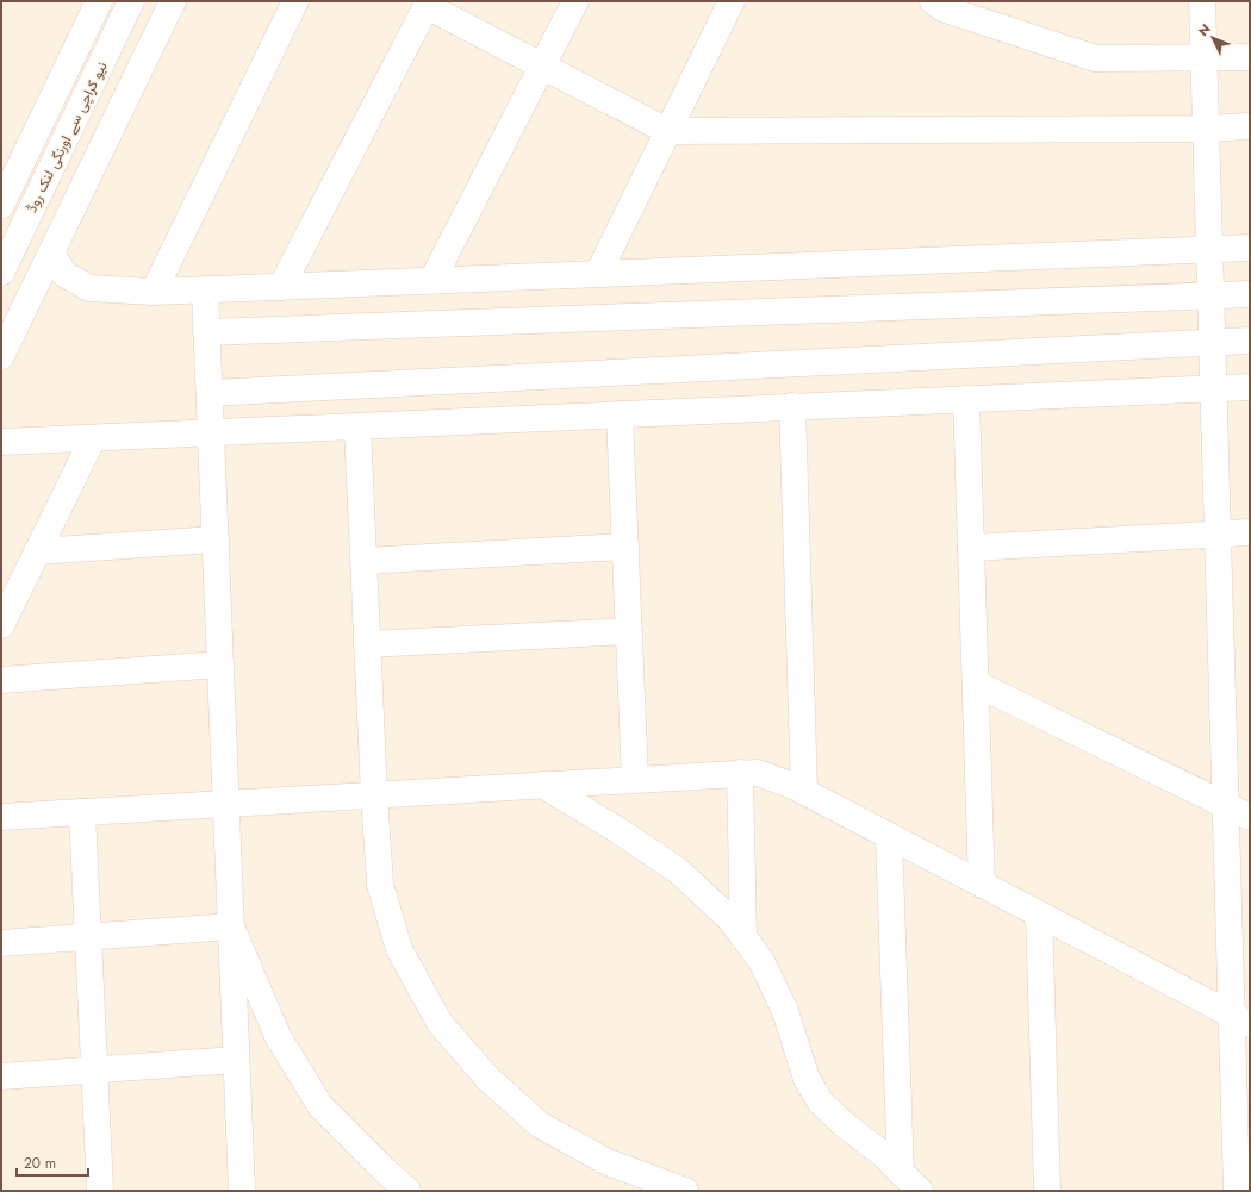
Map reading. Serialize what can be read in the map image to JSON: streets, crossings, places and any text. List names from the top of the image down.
{
  "streets": {
    "street": ["نیو کراچی سے اورنگی لنک روڈ"]
  },
  "scale_bar": "20 m",
  "north": "top left"
}
